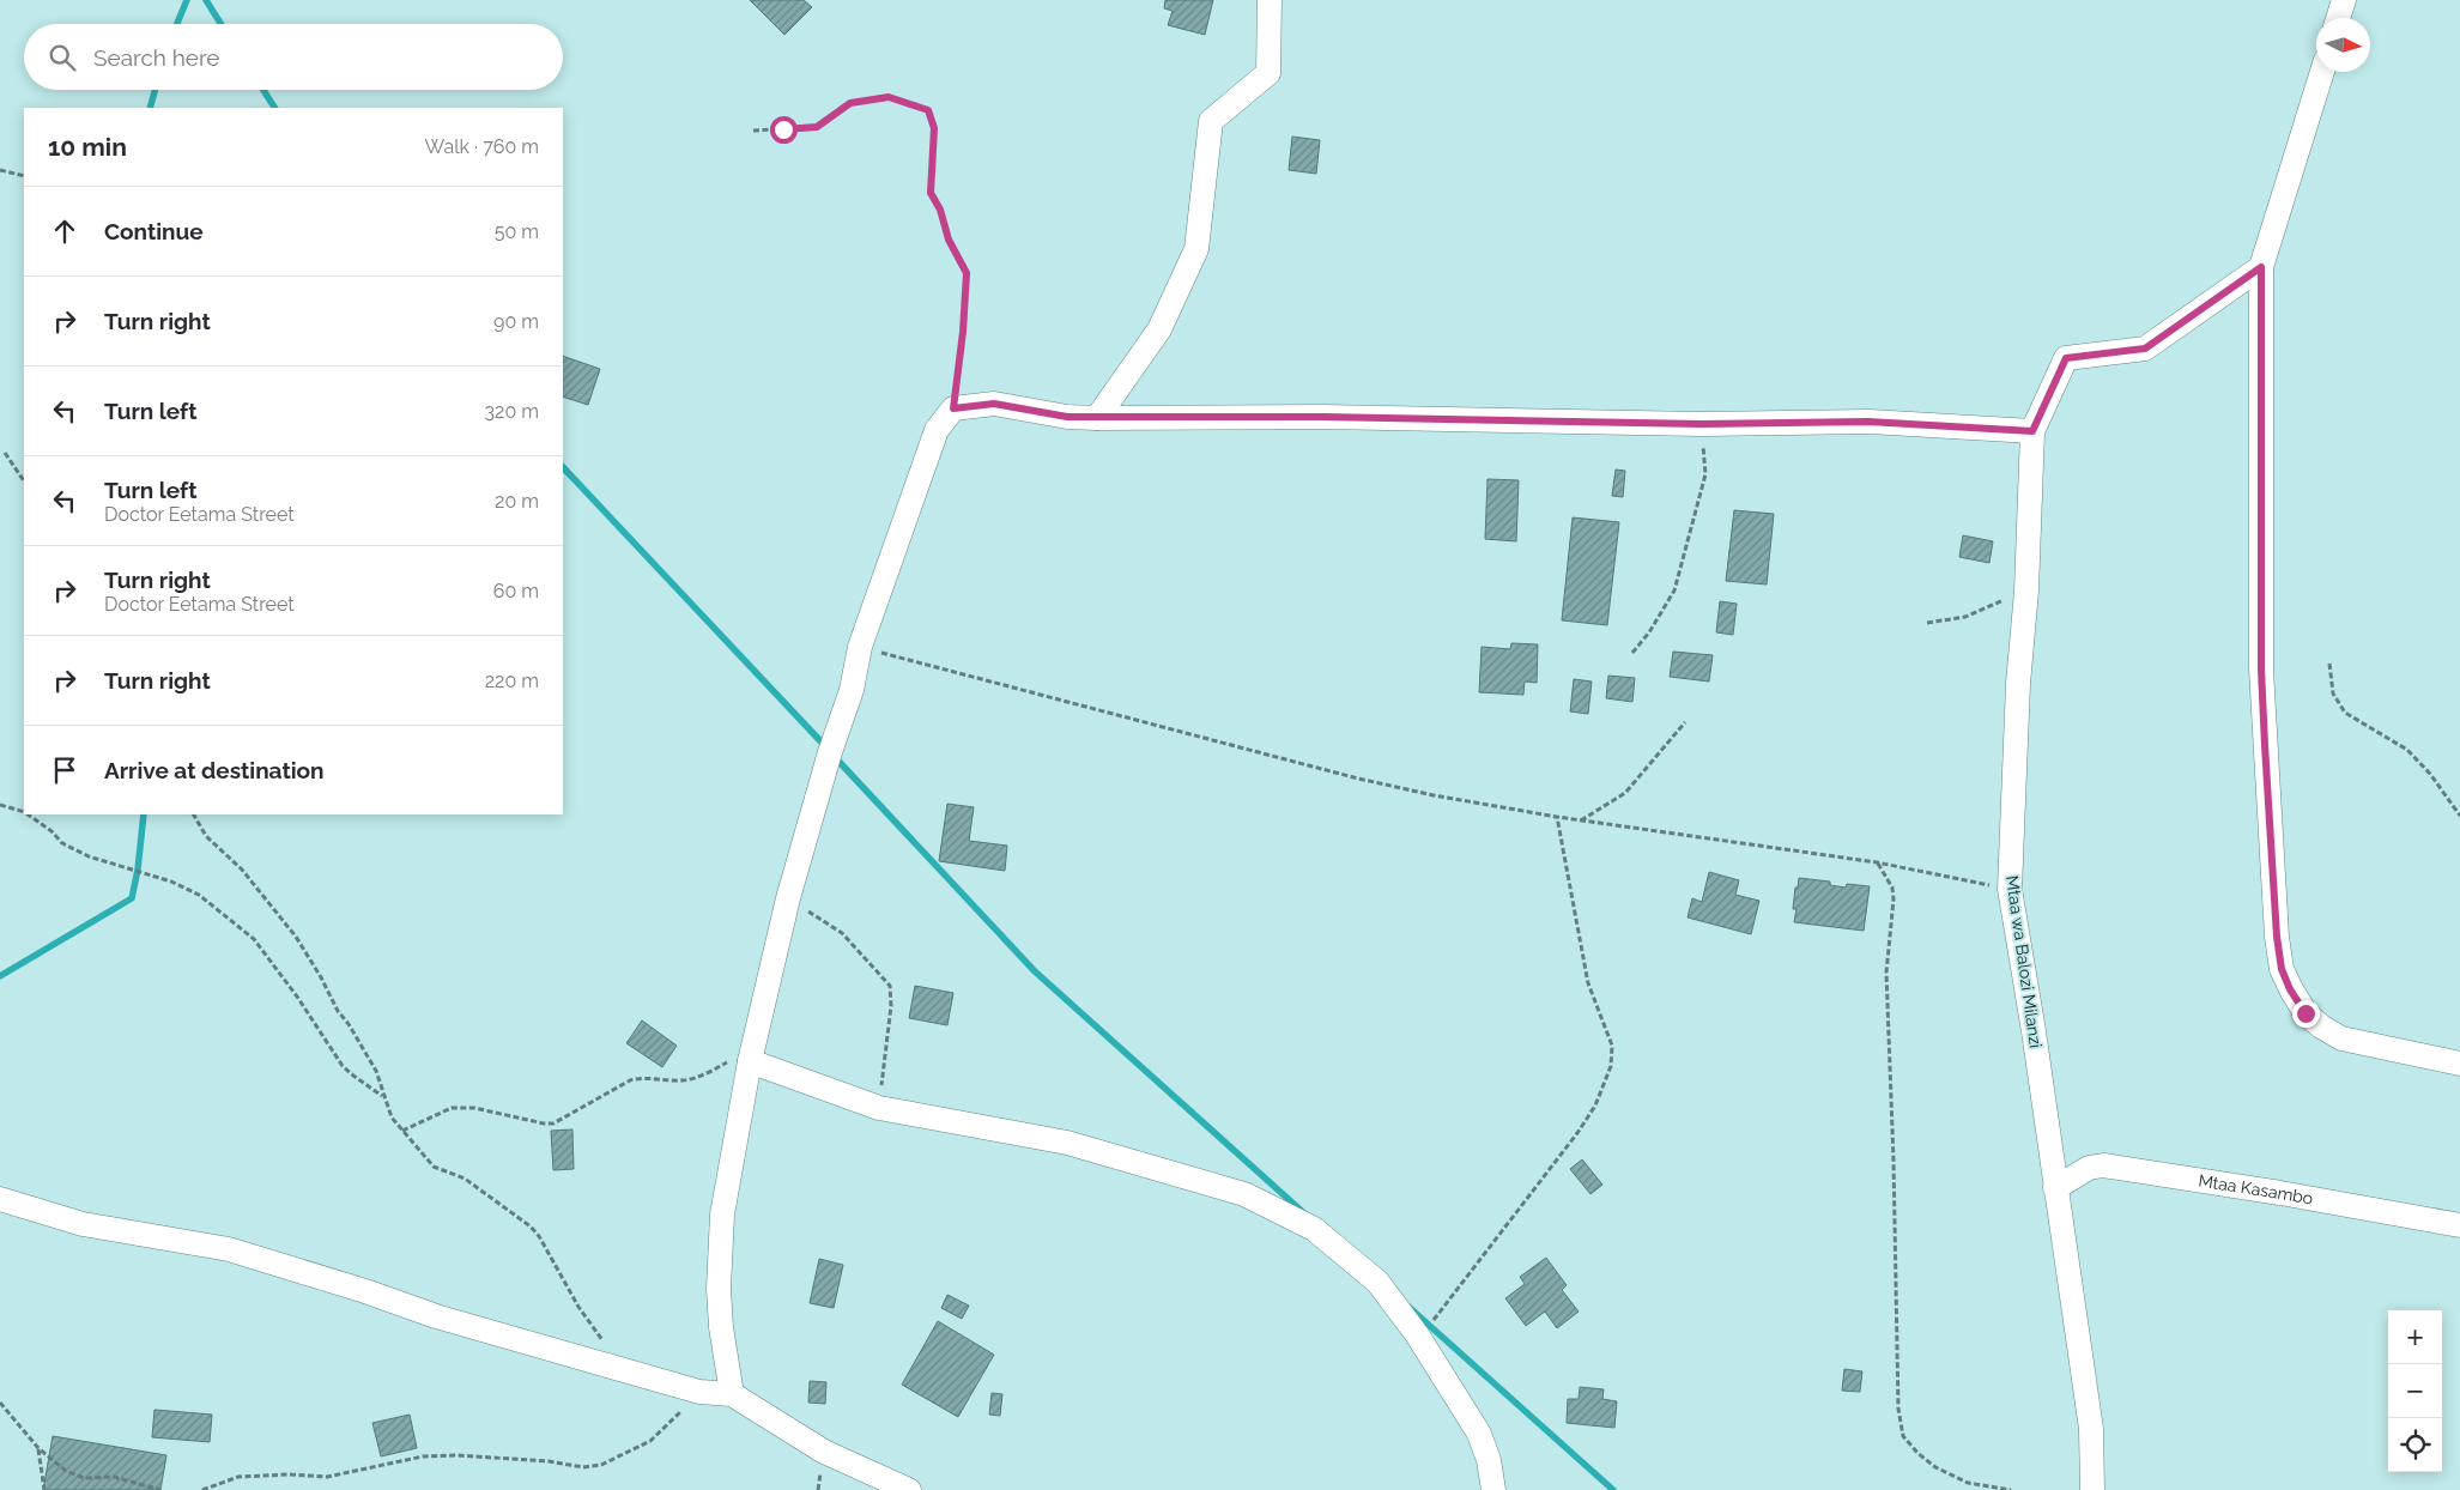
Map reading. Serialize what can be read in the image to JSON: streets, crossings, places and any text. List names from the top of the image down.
{
  "streets": {
    "street": ["Mtaa wa Balozi Milanzi", "Mtaa Kasambo"]
  },
  "crossings": [
    ["Mtaa wa Balozi Milanzi", "Mtaa Kasambo"]
  ],
  "north": "right",
  "page": {
    "search": "Search here",
    "heading": ["10 min", "Walk · 760 m"],
    "list": [
      ["Continue", "50 m"],
      ["Turn right", "90 m"],
      ["Turn left", "320 m"],
      ["Turn left", "Doctor Eetama Street", "20 m"],
      ["Turn right", "Doctor Eetama Street", "60 m"],
      ["Turn right", "220 m"],
      "Arrive at destination"
    ],
    "map_buttons": ["+", "−"]
  }
}
